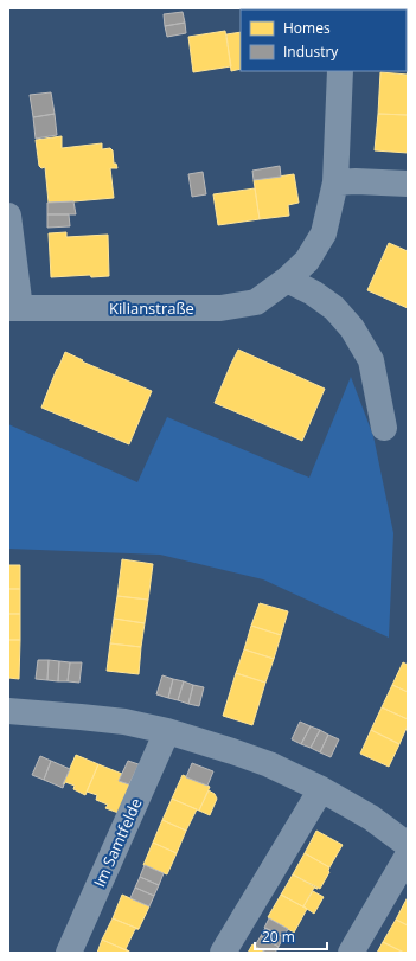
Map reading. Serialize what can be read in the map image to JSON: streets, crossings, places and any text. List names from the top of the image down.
{
  "streets": {
    "street": ["Kilianstraße", "Im Samtfelde"]
  },
  "legend": ["Homes", "Industry"],
  "scale_bar": "20 m"
}
